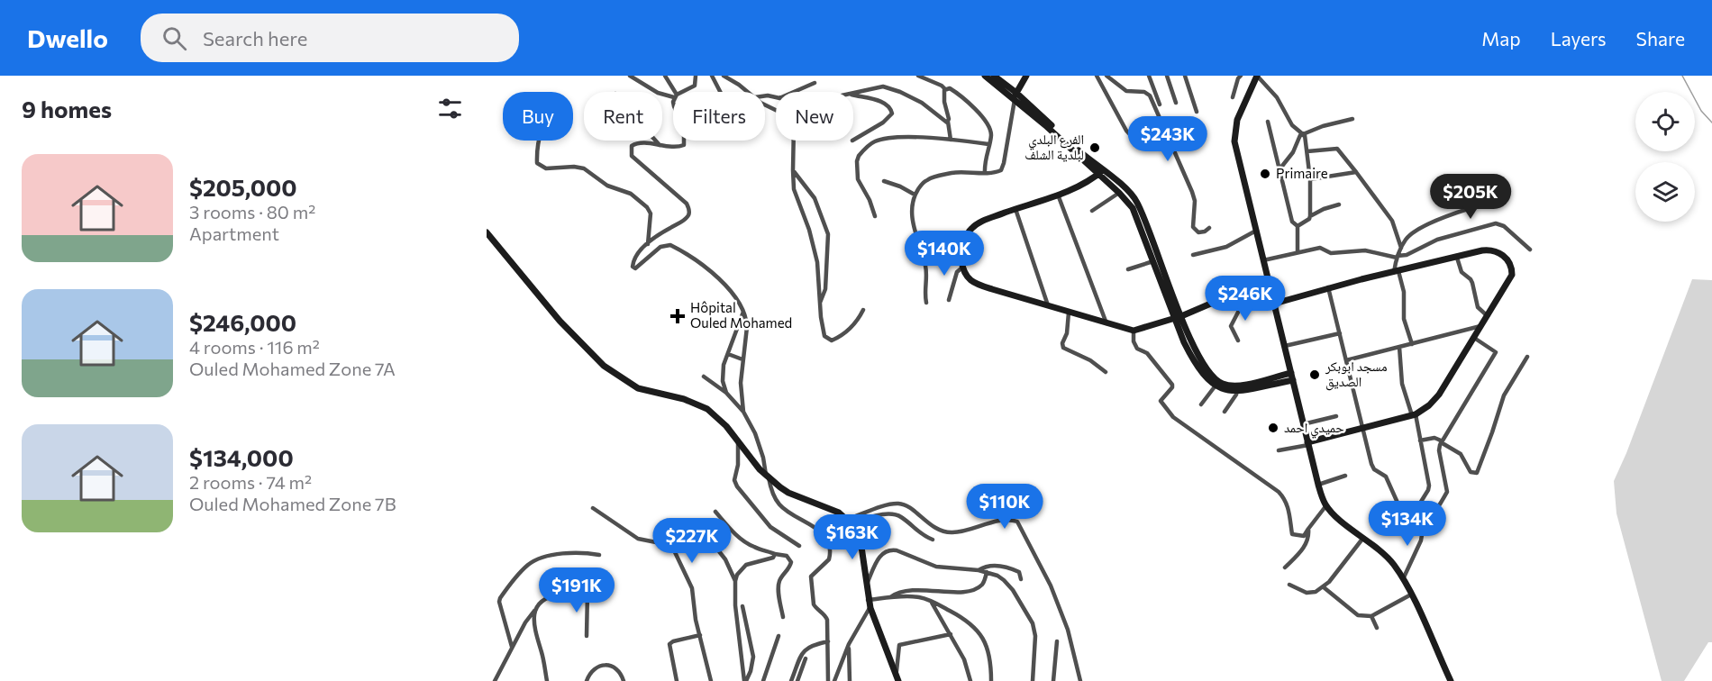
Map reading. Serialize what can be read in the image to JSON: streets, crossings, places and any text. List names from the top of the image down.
{
  "places": {
    "other": [
      "الفرع البلدي لبلدية الشلف",
      "Primaire",
      "مسجد ابوبكر الصديق",
      "حميدي احمد"
    ],
    "health": ["Hôpital Ouled Mohamed"]
  },
  "page": {
    "header": "Dwello",
    "search": "Search here",
    "nav": ["Map", "Layers", "Share"],
    "heading": "9 homes",
    "chip": [
      "Buy",
      "Rent",
      "Filters",
      "New"
    ],
    "price": [
      "$243K",
      "$205K",
      "$140K",
      "$246K",
      "$110K",
      "$134K",
      "$163K",
      "$227K",
      "$191K"
    ],
    "list": [
      {
        "name": "$205,000",
        "note": "3 rooms · 80 m² · Apartment"
      },
      {
        "name": "$246,000",
        "note": "4 rooms · 116 m² · Ouled Mohamed Zone 7A"
      },
      {
        "name": "$134,000",
        "note": "2 rooms · 74 m² · Ouled Mohamed Zone 7B"
      }
    ]
  }
}
